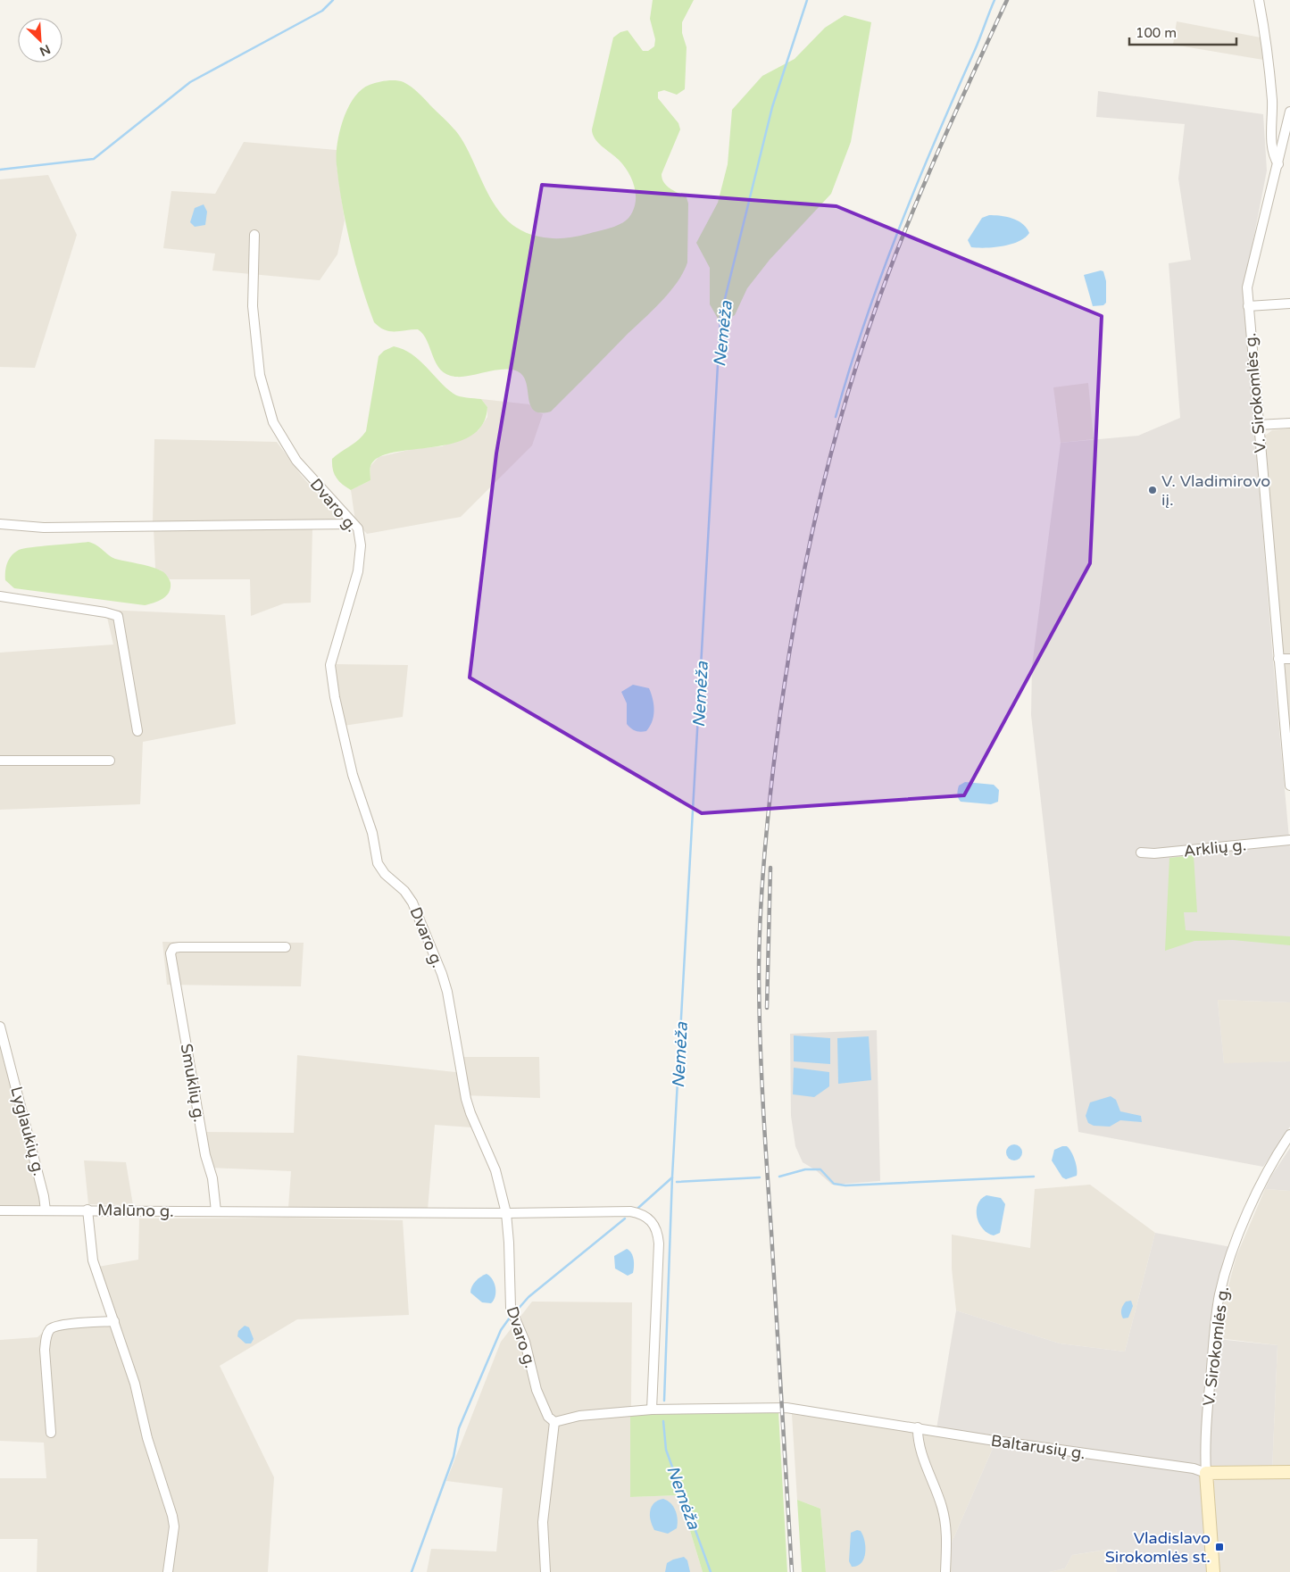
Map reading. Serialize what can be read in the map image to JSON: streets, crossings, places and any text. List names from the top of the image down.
{
  "streets": {
    "main road": ["V. Sirokomlės g.", "Baltarusių g."],
    "street": [
      "Dvaro g.",
      "Arklių g.",
      "Smuklių g.",
      "Lyglaukių g.",
      "Malūno g."
    ]
  },
  "crossings": [
    ["V. Sirokomlės g.", "Baltarusių g."],
    ["Dvaro g.", "Malūno g."],
    ["Dvaro g.", "Baltarusių g."],
    ["Smuklių g.", "Malūno g."],
    ["Malūno g.", "Baltarusių g."]
  ],
  "water": ["Nemėža"],
  "places": {
    "other": ["V. Vladimirovo iį."],
    "transit": ["Vladislavo Sirokomlės st."]
  },
  "scale_bar": "100 m",
  "north": "bottom right"
}
